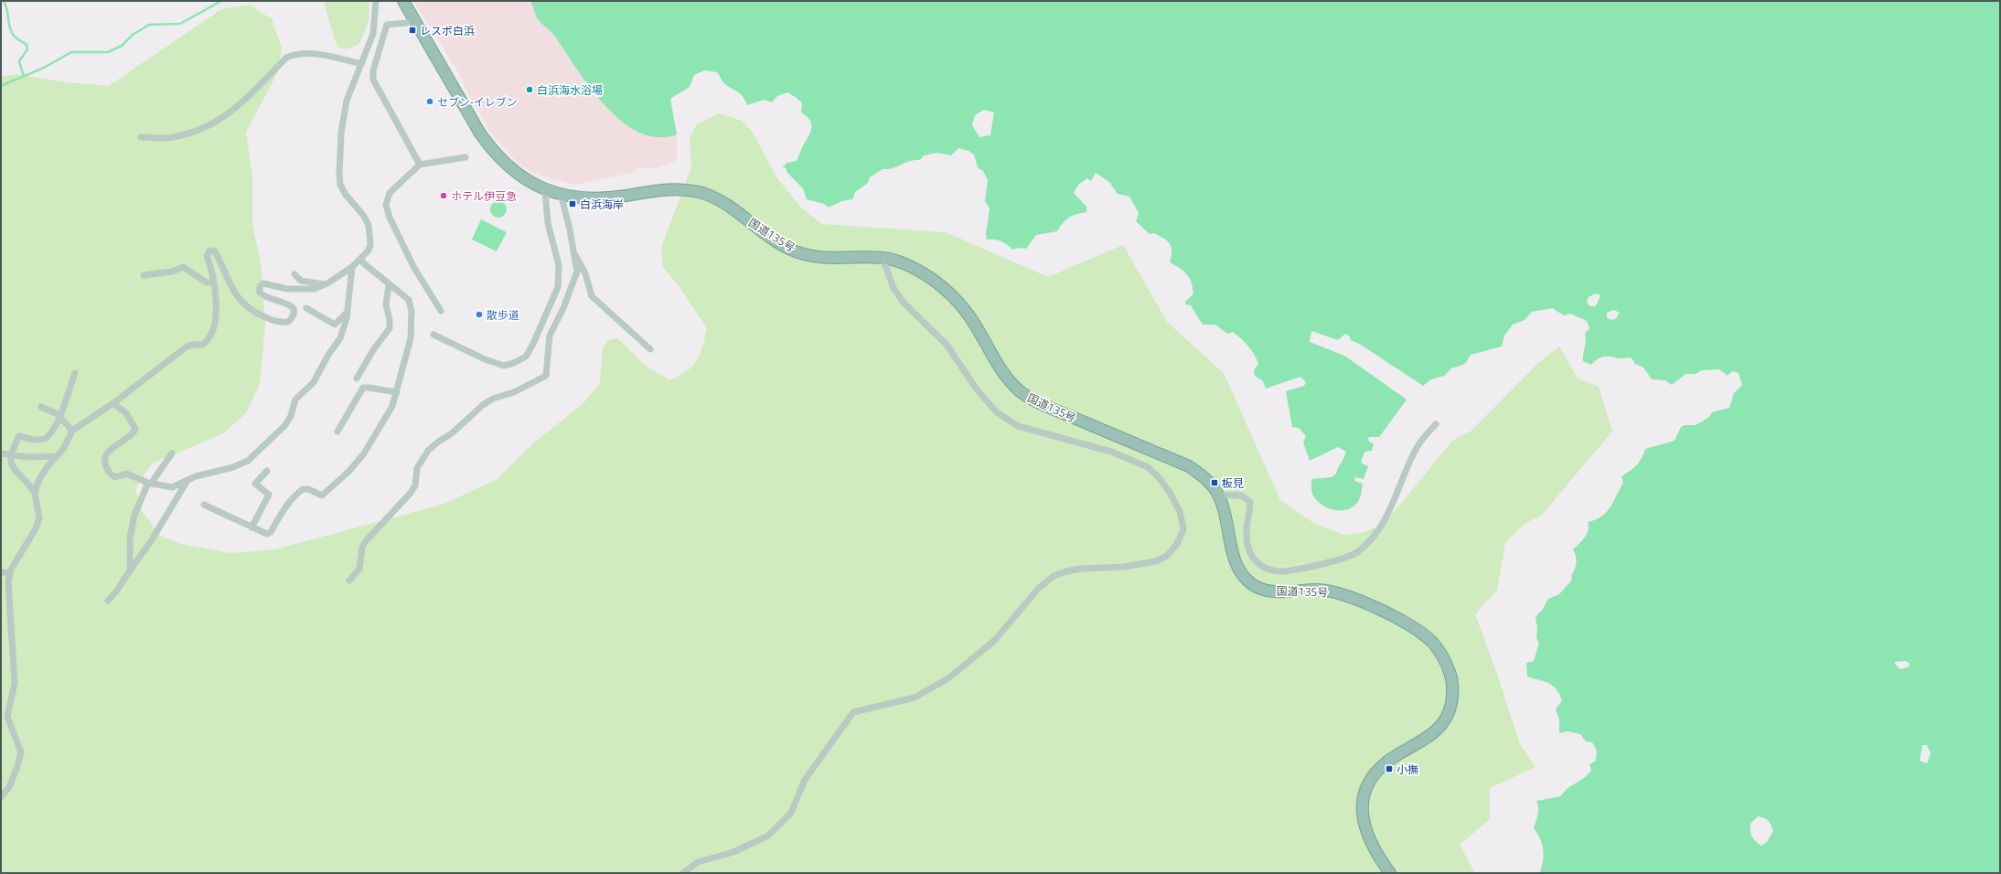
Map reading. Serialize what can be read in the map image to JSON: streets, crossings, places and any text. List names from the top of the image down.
{
  "streets": {
    "highway": ["国道135号"]
  },
  "places": {
    "transit": [
      "レスポ白浜",
      "白浜海岸",
      "板見",
      "小撫"
    ],
    "other": [
      "白浜海水浴場",
      "セブン-イレブン",
      "ホテル伊豆急",
      "散歩道"
    ]
  }
}
